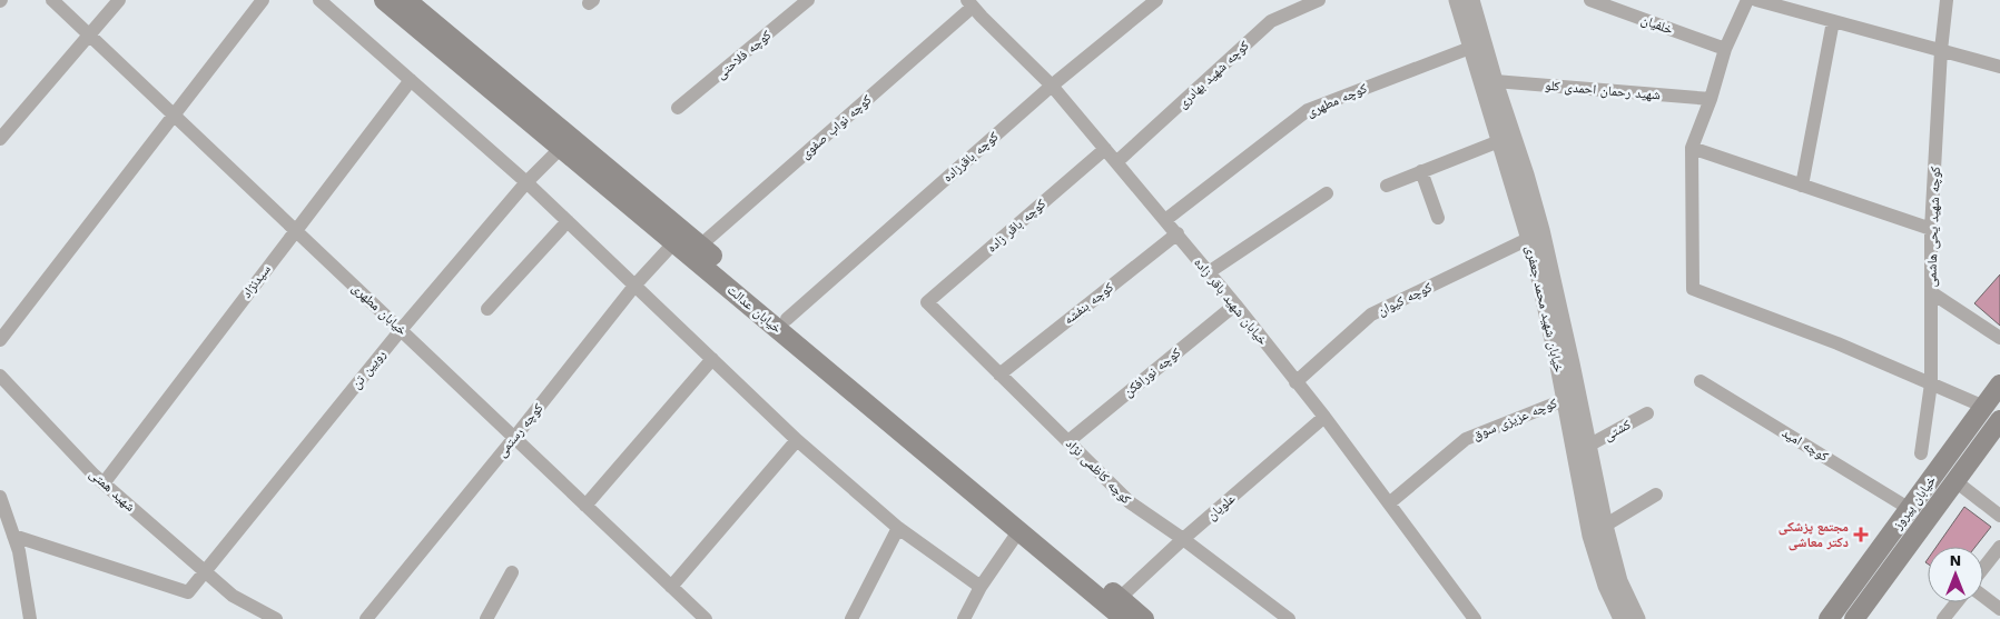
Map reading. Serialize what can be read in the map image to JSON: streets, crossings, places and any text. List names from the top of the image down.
{
  "streets": {
    "main road": ["خیابان عدالت", "خیابان پیروز"],
    "street": [
      "خلفیان",
      "کوچه فلاحتی",
      "کوچه شهید بهادری",
      "شهید رحمان احمدی کلو",
      "کوچه مطهری",
      "کوچه نواب صفوی",
      "کوچه باقرزاده",
      "کوچه باقر زاده",
      "کوچه شهید یحی هاشمی",
      "سیدنژاد",
      "کوچه کیوان",
      "خیابان شهید باقر زاده",
      "کوچه بنفشه",
      "خیابان مطهری",
      "خیابان شهید محمد جعفری",
      "رویین تن",
      "کوچه نورافکن",
      "کوچه عزیزی سوق",
      "کوچه رستمی",
      "کشتی",
      "کوچه امید",
      "کوچه کاظمی نژاد",
      "شهید همتی",
      "علویان"
    ]
  },
  "crossings": [
    ["کوچه شهید بهادری", "خیابان شهید باقر زاده"],
    ["شهید رحمان احمدی کلو", "خیابان شهید محمد جعفری"],
    ["کوچه مطهری", "خیابان شهید باقر زاده"],
    ["کوچه مطهری", "خیابان شهید محمد جعفری"],
    ["کوچه نواب صفوی", "خیابان شهید باقر زاده"],
    ["کوچه نواب صفوی", "خیابان عدالت"],
    ["کوچه باقرزاده", "خیابان شهید باقر زاده"],
    ["کوچه باقرزاده", "خیابان عدالت"],
    ["کوچه باقر زاده", "خیابان شهید باقر زاده"],
    ["کوچه باقر زاده", "کوچه کاظمی نژاد"],
    ["سیدنژاد", "خیابان مطهری"],
    ["سیدنژاد", "شهید همتی"],
    ["کوچه کیوان", "خیابان شهید باقر زاده"],
    ["کوچه کیوان", "خیابان شهید محمد جعفری"],
    ["خیابان شهید باقر زاده", "کوچه بنفشه"],
    ["خیابان شهید باقر زاده", "کوچه نورافکن"],
    ["خیابان شهید باقر زاده", "کوچه عزیزی سوق"],
    ["خیابان شهید باقر زاده", "علویان"],
    ["کوچه بنفشه", "کوچه کاظمی نژاد"],
    ["خیابان مطهری", "رویین تن"],
    ["خیابان مطهری", "کوچه رستمی"],
    ["خیابان عدالت", "رویین تن"],
    ["خیابان عدالت", "کوچه رستمی"],
    ["خیابان عدالت", "علویان"],
    ["خیابان شهید محمد جعفری", "کوچه عزیزی سوق"],
    ["خیابان شهید محمد جعفری", "کشتی"],
    ["رویین تن", "شهید همتی"],
    ["کوچه نورافکن", "کوچه کاظمی نژاد"],
    ["کوچه امید", "خیابان پیروز"],
    ["کوچه کاظمی نژاد", "علویان"]
  ],
  "places": {
    "health": ["مجتمع پزشکی دکتر معاشی"]
  },
  "north": "top"
}
